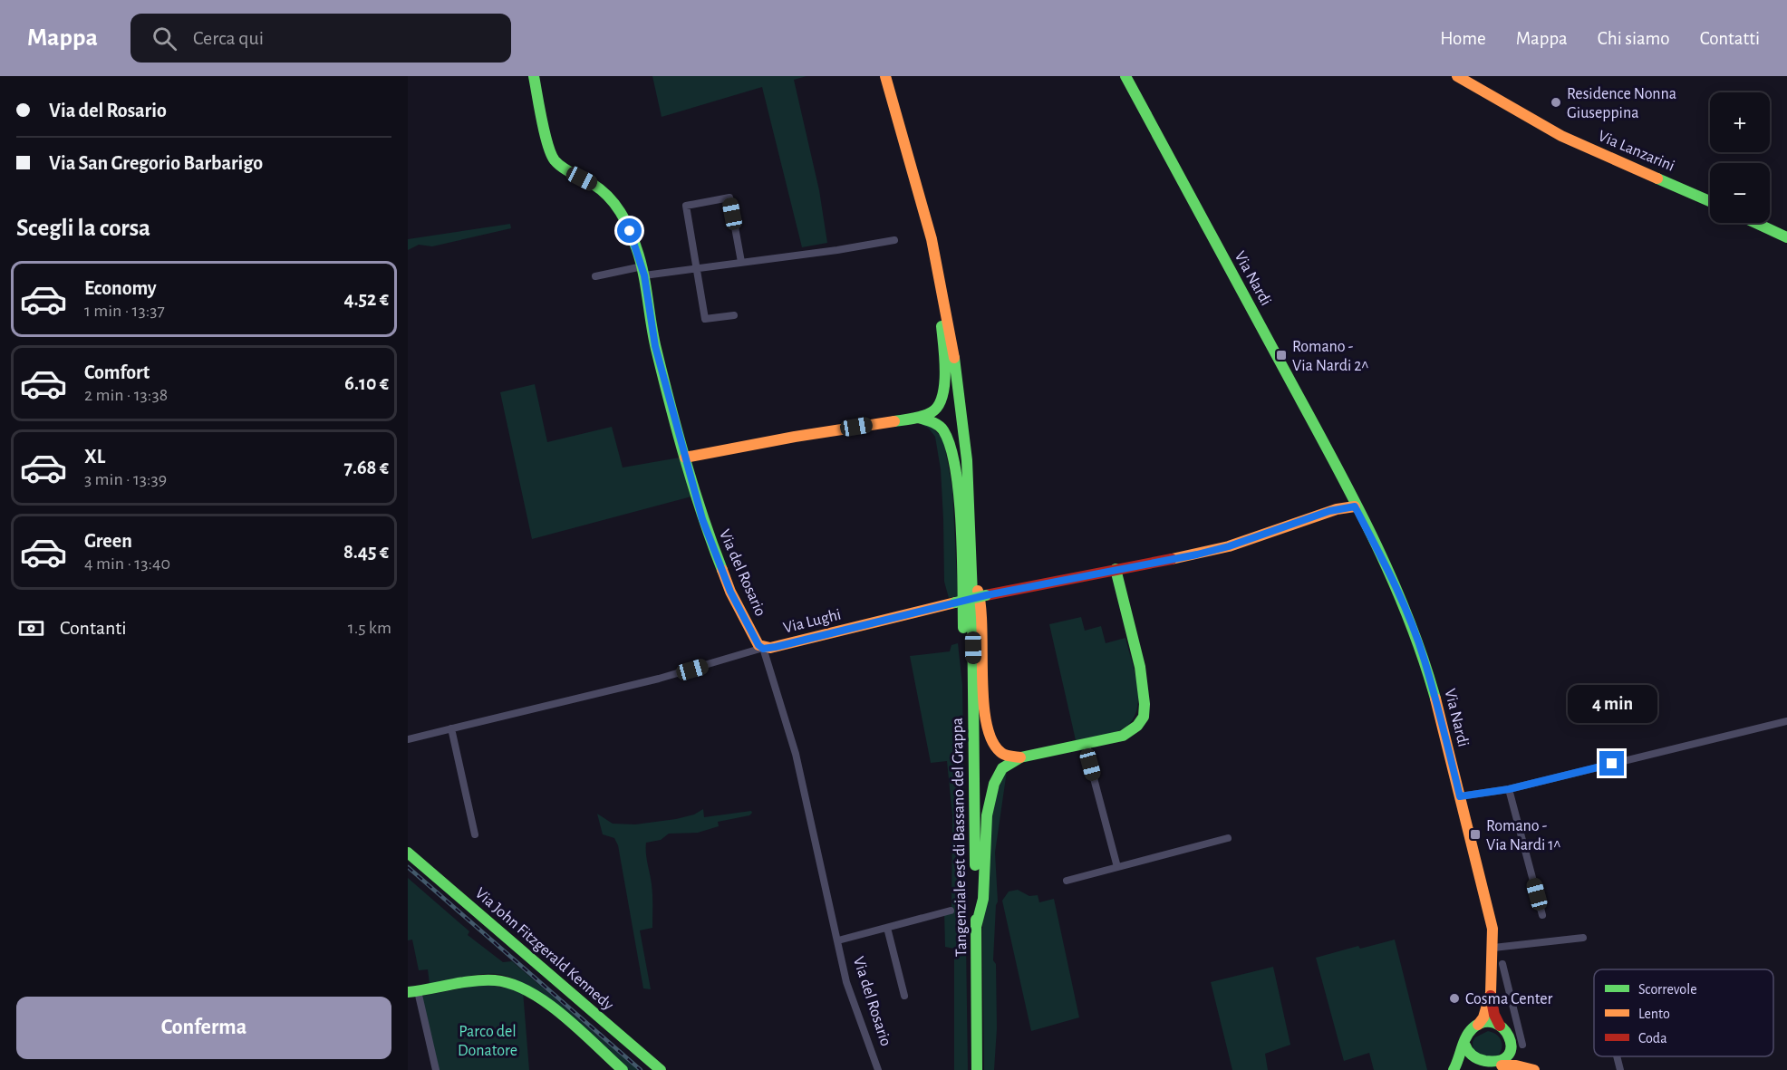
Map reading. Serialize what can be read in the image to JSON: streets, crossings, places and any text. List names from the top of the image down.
{
  "streets": {
    "main road": [
      "Via Lanzarini",
      "Via Nardi",
      "Via del Rosario",
      "Via Lughi",
      "Tangenziale est di Bassano del Grappa",
      "Via John Fitzgerald Kennedy"
    ]
  },
  "crossings": [
    ["Via Nardi", "Via Lughi"],
    ["Via del Rosario", "Via Lughi"]
  ],
  "parks": ["Parco del Donatore"],
  "places": {
    "other": ["Residence Nonna Giuseppina", "Cosma Center"],
    "transit": ["Romano - Via Nardi 2^", "Romano - Via Nardi 1^"]
  },
  "legend": ["Scorrevole", "Lento", "Coda"],
  "page": {
    "header": "Mappa",
    "search": "Cerca qui",
    "nav": [
      "Home",
      "Mappa",
      "Chi siamo",
      "Contatti"
    ],
    "banner": ["Via del Rosario", "Via San Gregorio Barbarigo"],
    "map_buttons": ["+", "−"],
    "heading": "Scegli la corsa",
    "list": [
      {
        "name": "Economy",
        "note": "1 min · 13:37",
        "value": "4.52 €"
      },
      {
        "name": "Comfort",
        "note": "2 min · 13:38",
        "value": "6.10 €"
      },
      {
        "name": "XL",
        "note": "3 min · 13:39",
        "value": "7.68 €"
      },
      {
        "name": "Green",
        "note": "4 min · 13:40",
        "value": "8.45 €"
      }
    ],
    "pay": ["Contanti", "1.5 km"],
    "bubble": "4 min",
    "buttons": "Conferma"
  }
}
